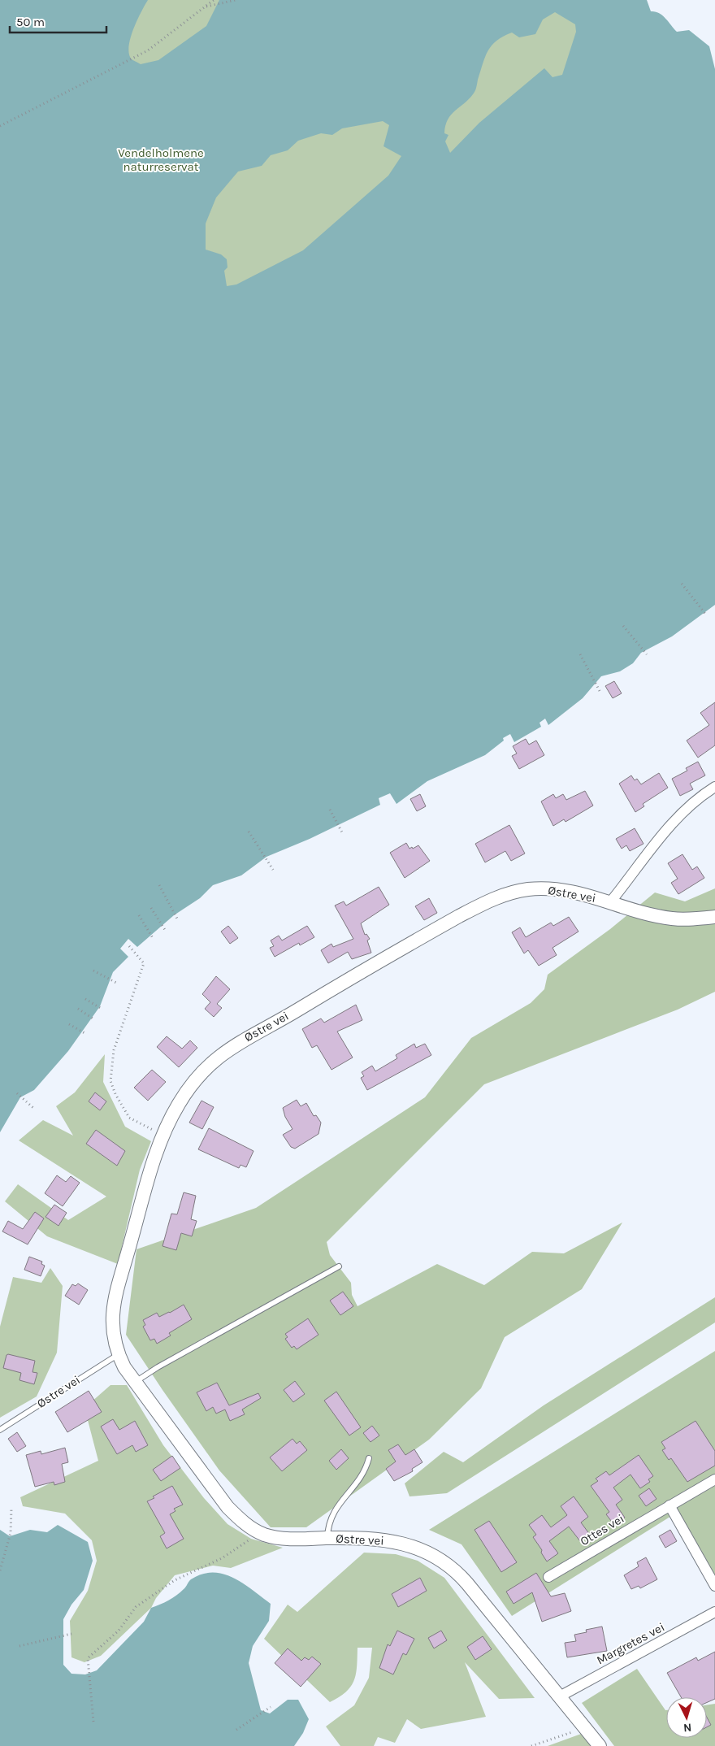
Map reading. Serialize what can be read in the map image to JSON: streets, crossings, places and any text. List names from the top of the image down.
{
  "streets": {
    "street": ["Østre vei", "Ottes vei", "Margretes vei"]
  },
  "crossings": [
    ["Østre vei", "Margretes vei"]
  ],
  "parks": ["Vendelholmene naturreservat"],
  "scale_bar": "50 m",
  "north": "bottom"
}
